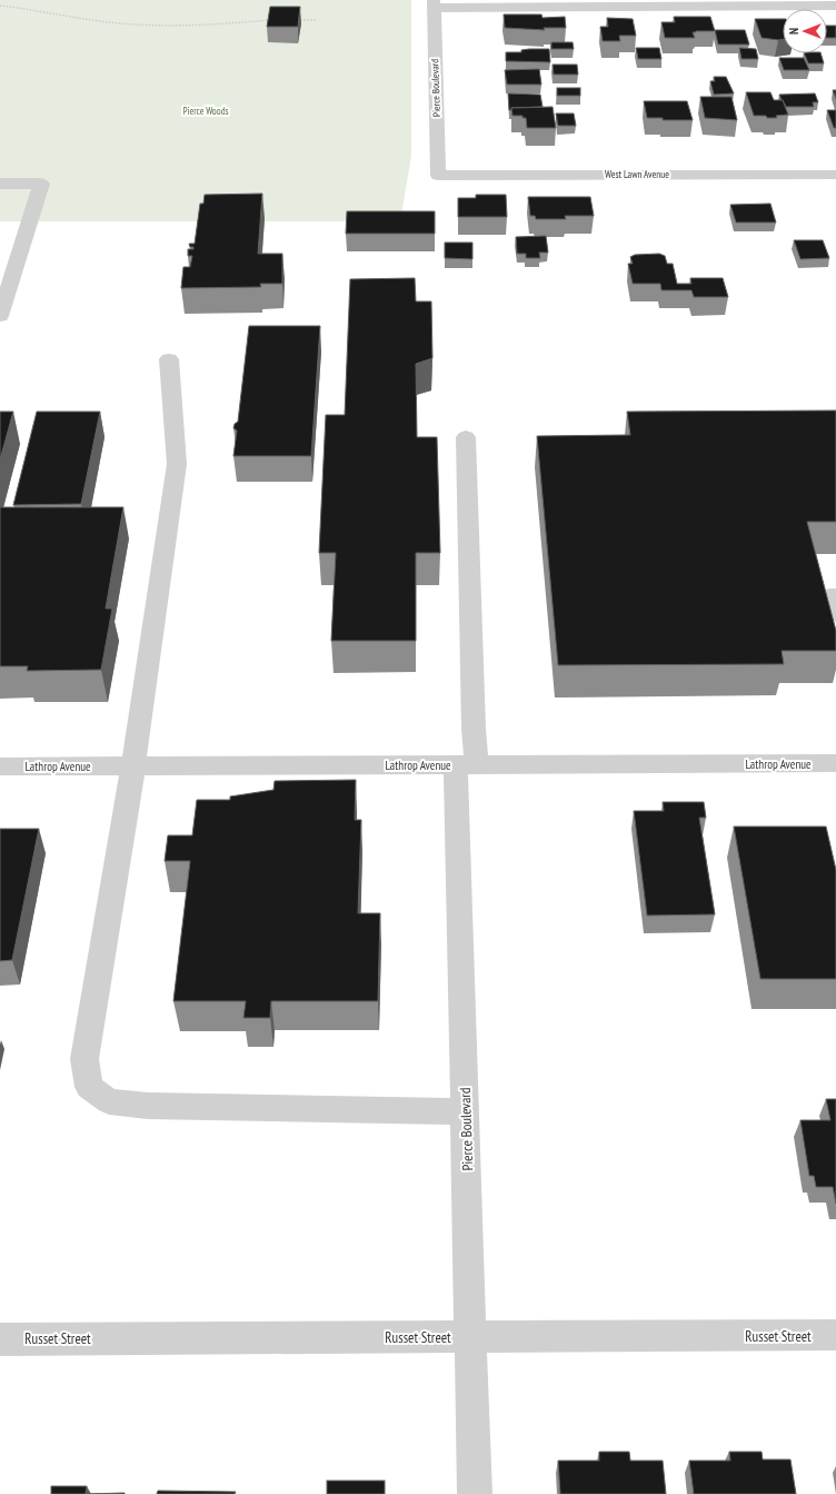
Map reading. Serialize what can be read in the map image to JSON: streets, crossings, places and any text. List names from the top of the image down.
{
  "streets": {
    "street": [
      "Pierce Boulevard",
      "West Lawn Avenue",
      "Lathrop Avenue",
      "Russet Street"
    ]
  },
  "crossings": [
    ["Pierce Boulevard", "West Lawn Avenue"],
    ["Pierce Boulevard", "Lathrop Avenue"],
    ["Pierce Boulevard", "Russet Street"]
  ],
  "parks": ["Pierce Woods"],
  "north": "left"
}
